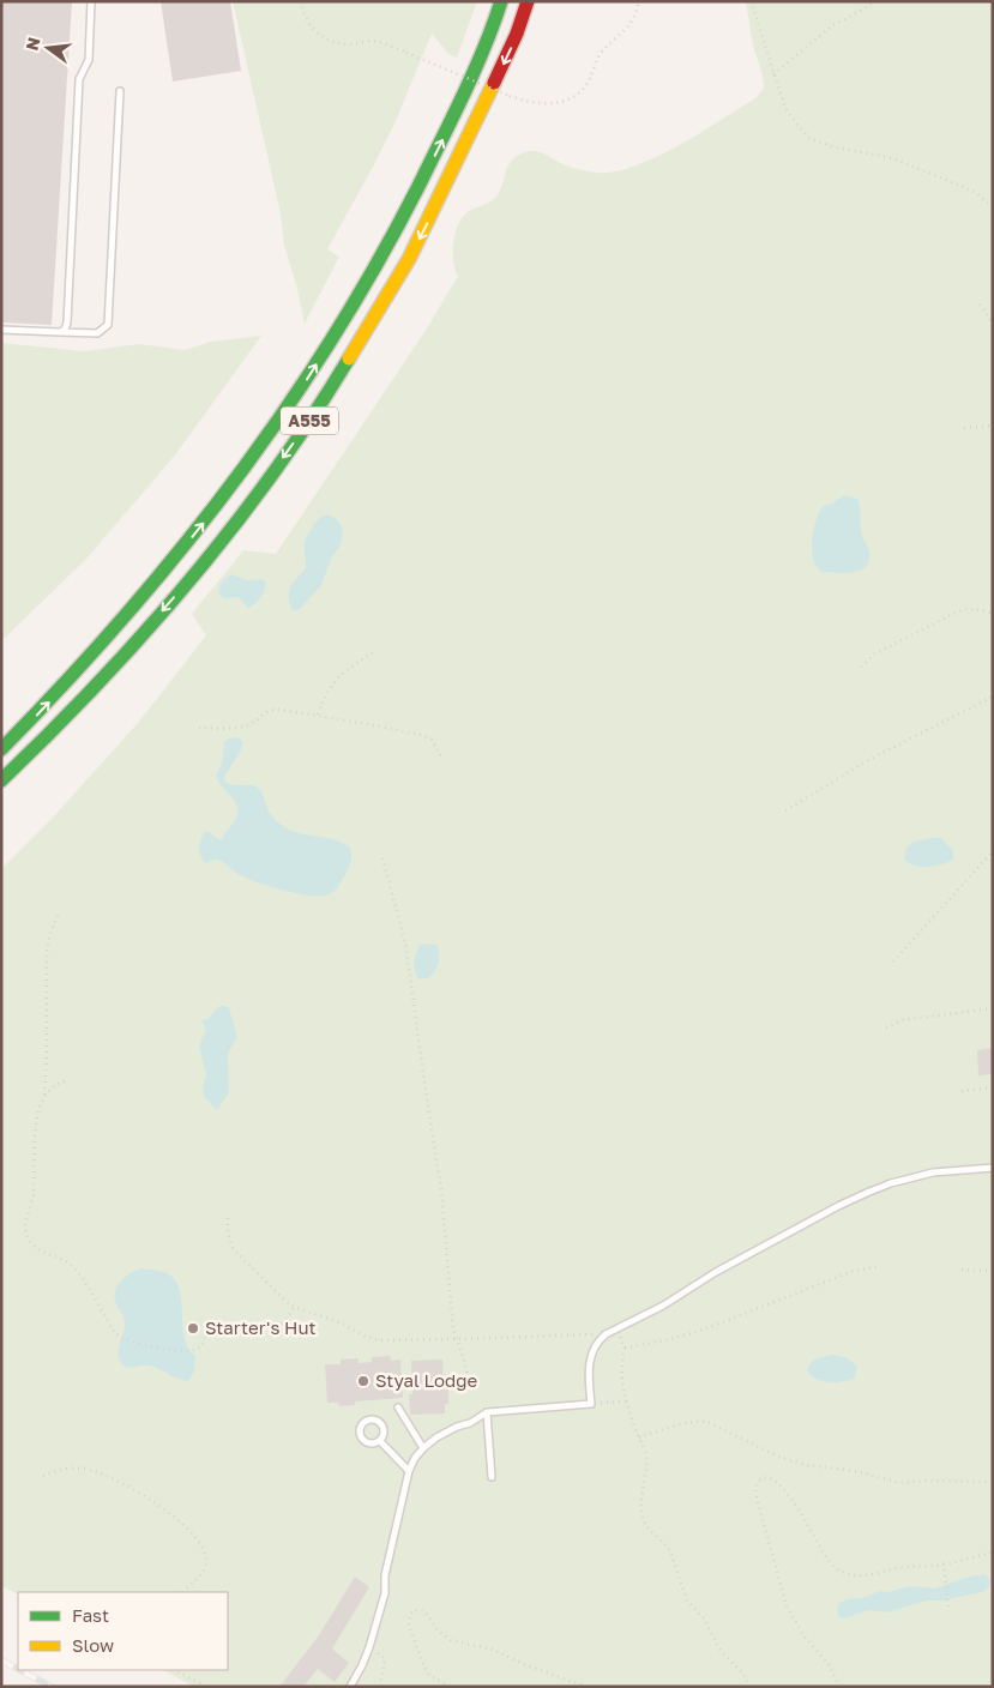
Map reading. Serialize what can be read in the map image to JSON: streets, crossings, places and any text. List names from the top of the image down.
{
  "streets": {
    "highway": ["A555"]
  },
  "places": ["Starter's Hut", "Styal Lodge"],
  "legend": ["Fast", "Slow"],
  "north": "left"
}
